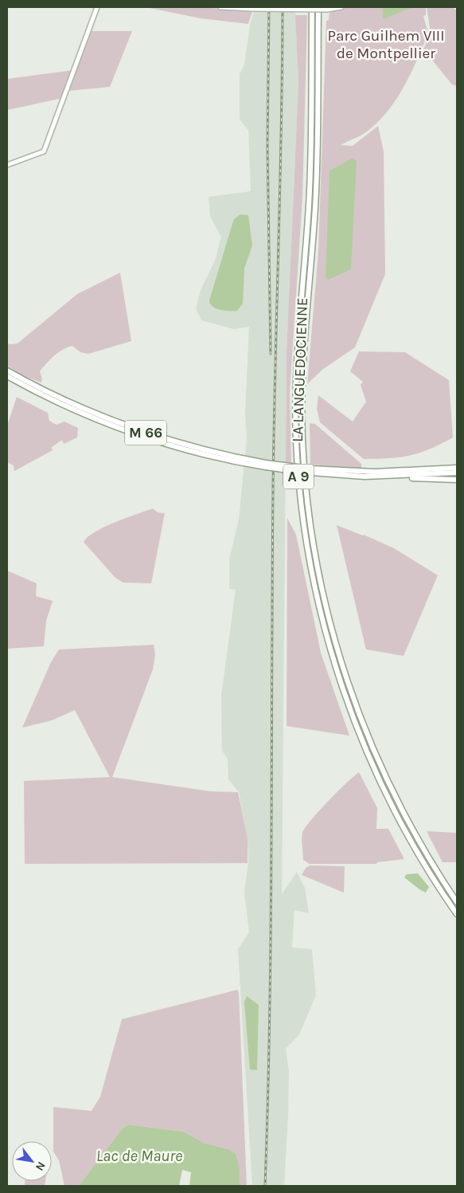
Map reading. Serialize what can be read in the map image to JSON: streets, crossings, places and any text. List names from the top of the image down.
{
  "streets": {
    "highway": ["LA LANGUEDOCIENNE", "M 66", "A 9"]
  },
  "water": ["Lac de Maure"],
  "parks": ["Parc Guilhem VIII de Montpellier"],
  "north": "bottom right"
}
